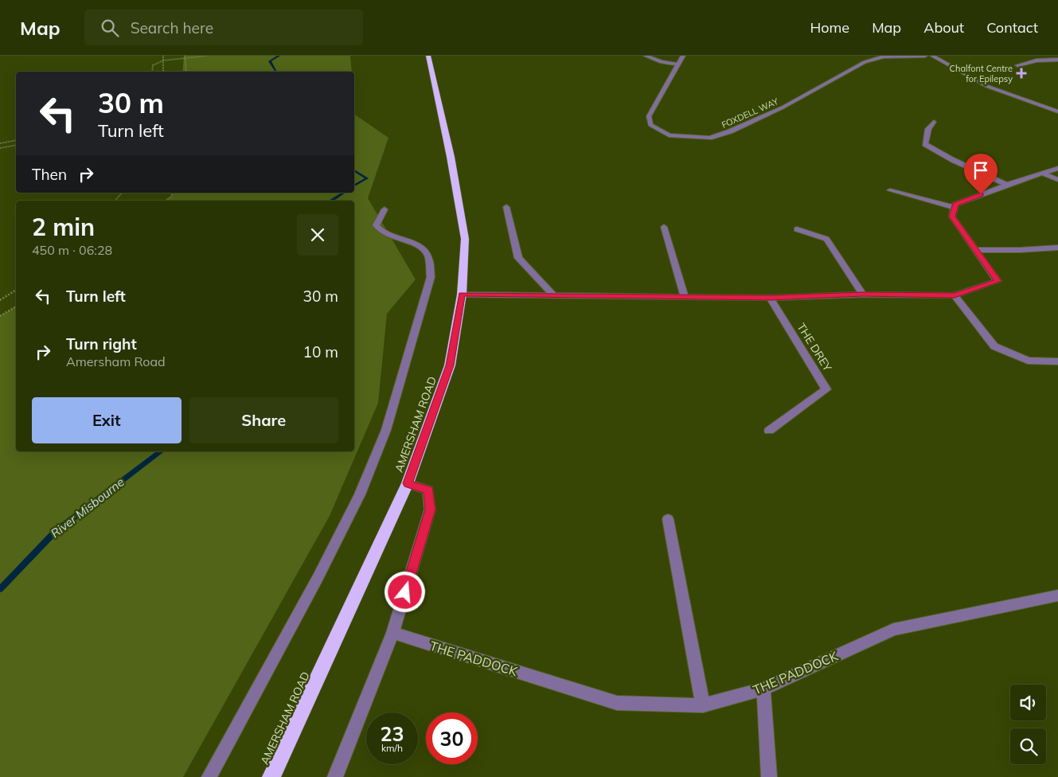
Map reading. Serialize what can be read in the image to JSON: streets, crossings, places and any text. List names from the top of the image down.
{
  "streets": {
    "highway": ["AMERSHAM ROAD"],
    "street": ["FOXDELL WAY", "THE DREY", "THE PADDOCK"]
  },
  "water": ["River Misbourne"],
  "places": {
    "health": ["Chalfont Centre for Epilepsy"]
  },
  "page": {
    "header": "Map",
    "search": "Search here",
    "nav": [
      "Home",
      "Map",
      "About",
      "Contact"
    ],
    "turn": ["30 m", "Turn left"],
    "then": "Then",
    "heading": ["2 min", "450 m · 06:28"],
    "list": [
      {
        "name": "Turn left",
        "value": "30 m"
      },
      {
        "name": "Turn right",
        "note": "Amersham Road",
        "value": "10 m"
      }
    ],
    "buttons": ["Exit", "Share"],
    "speed": "23 km/h",
    "limit": "30"
  }
}
